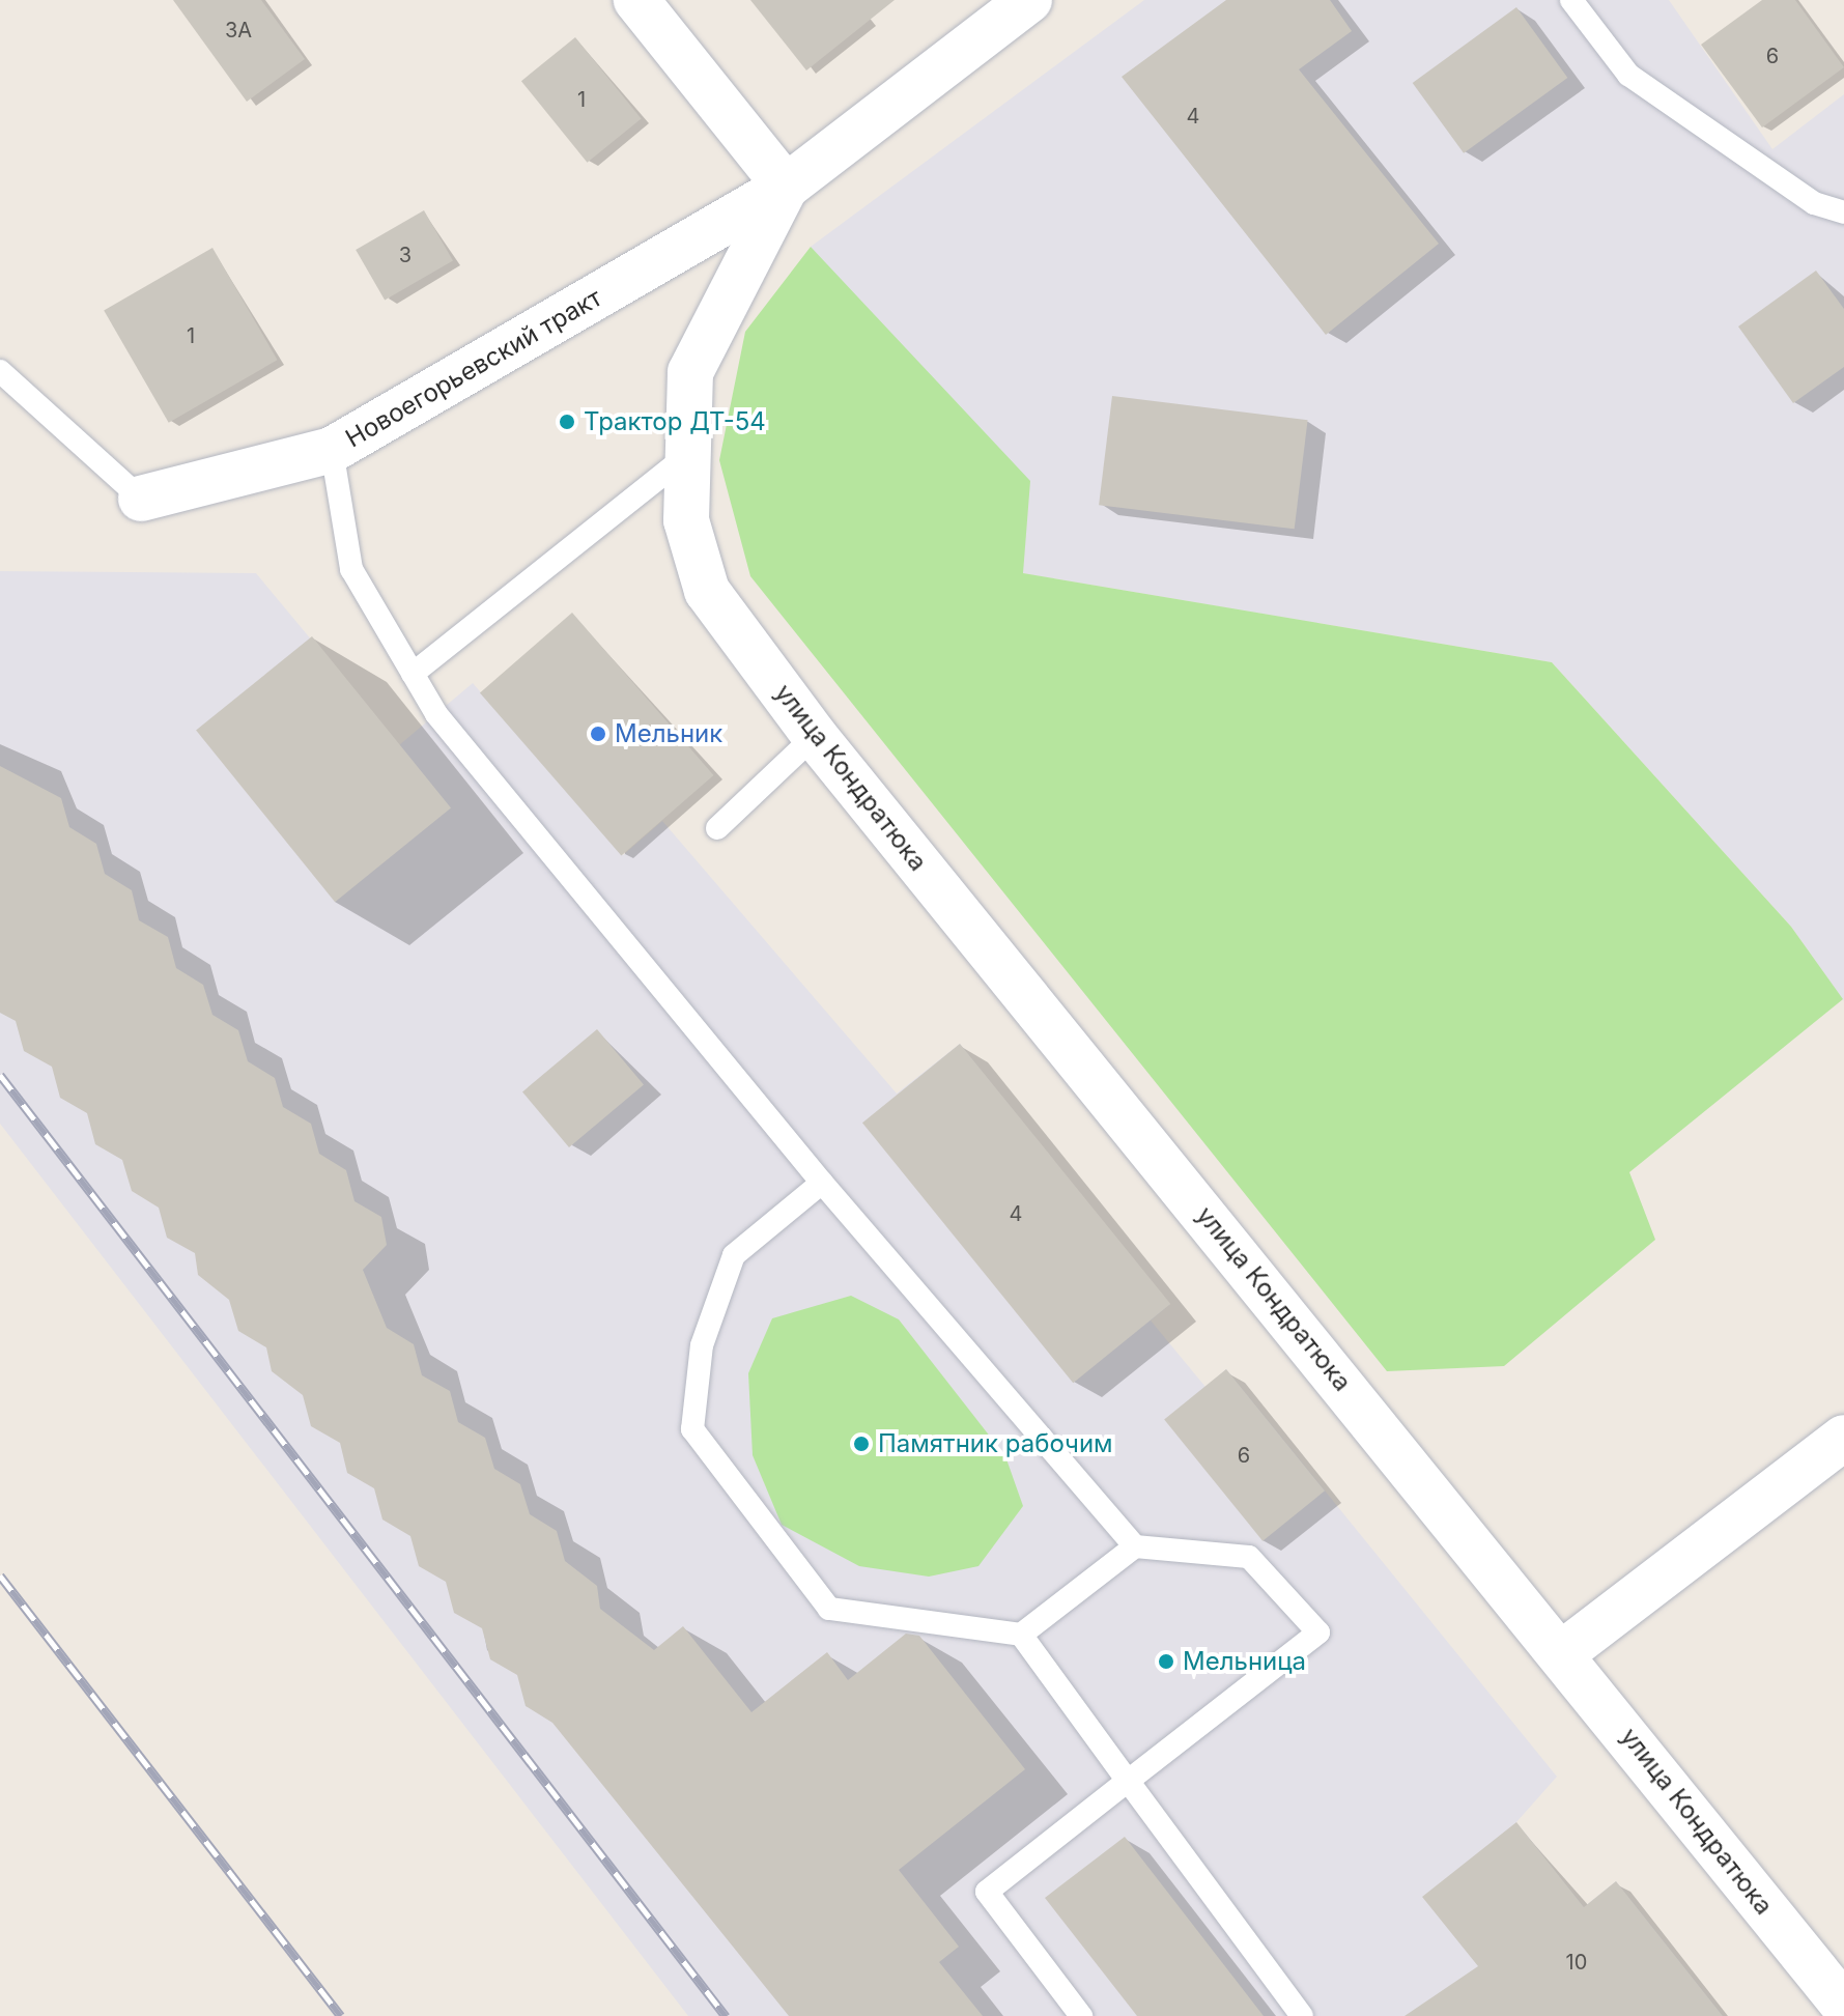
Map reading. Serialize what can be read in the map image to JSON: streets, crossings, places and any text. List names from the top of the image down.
{
  "streets": {
    "street": ["Новоегорьевский тракт", "улица Кондратюка"]
  },
  "crossings": [
    ["Новоегорьевский тракт", "улица Кондратюка"]
  ],
  "places": [
    "Трактор ДТ-54",
    "Мельник",
    "Памятник рабочим",
    "Мельница"
  ],
  "house_numbers": [
    "3А",
    "6",
    "1",
    "4",
    "3",
    "1",
    "4",
    "6",
    "10"
  ]
}
